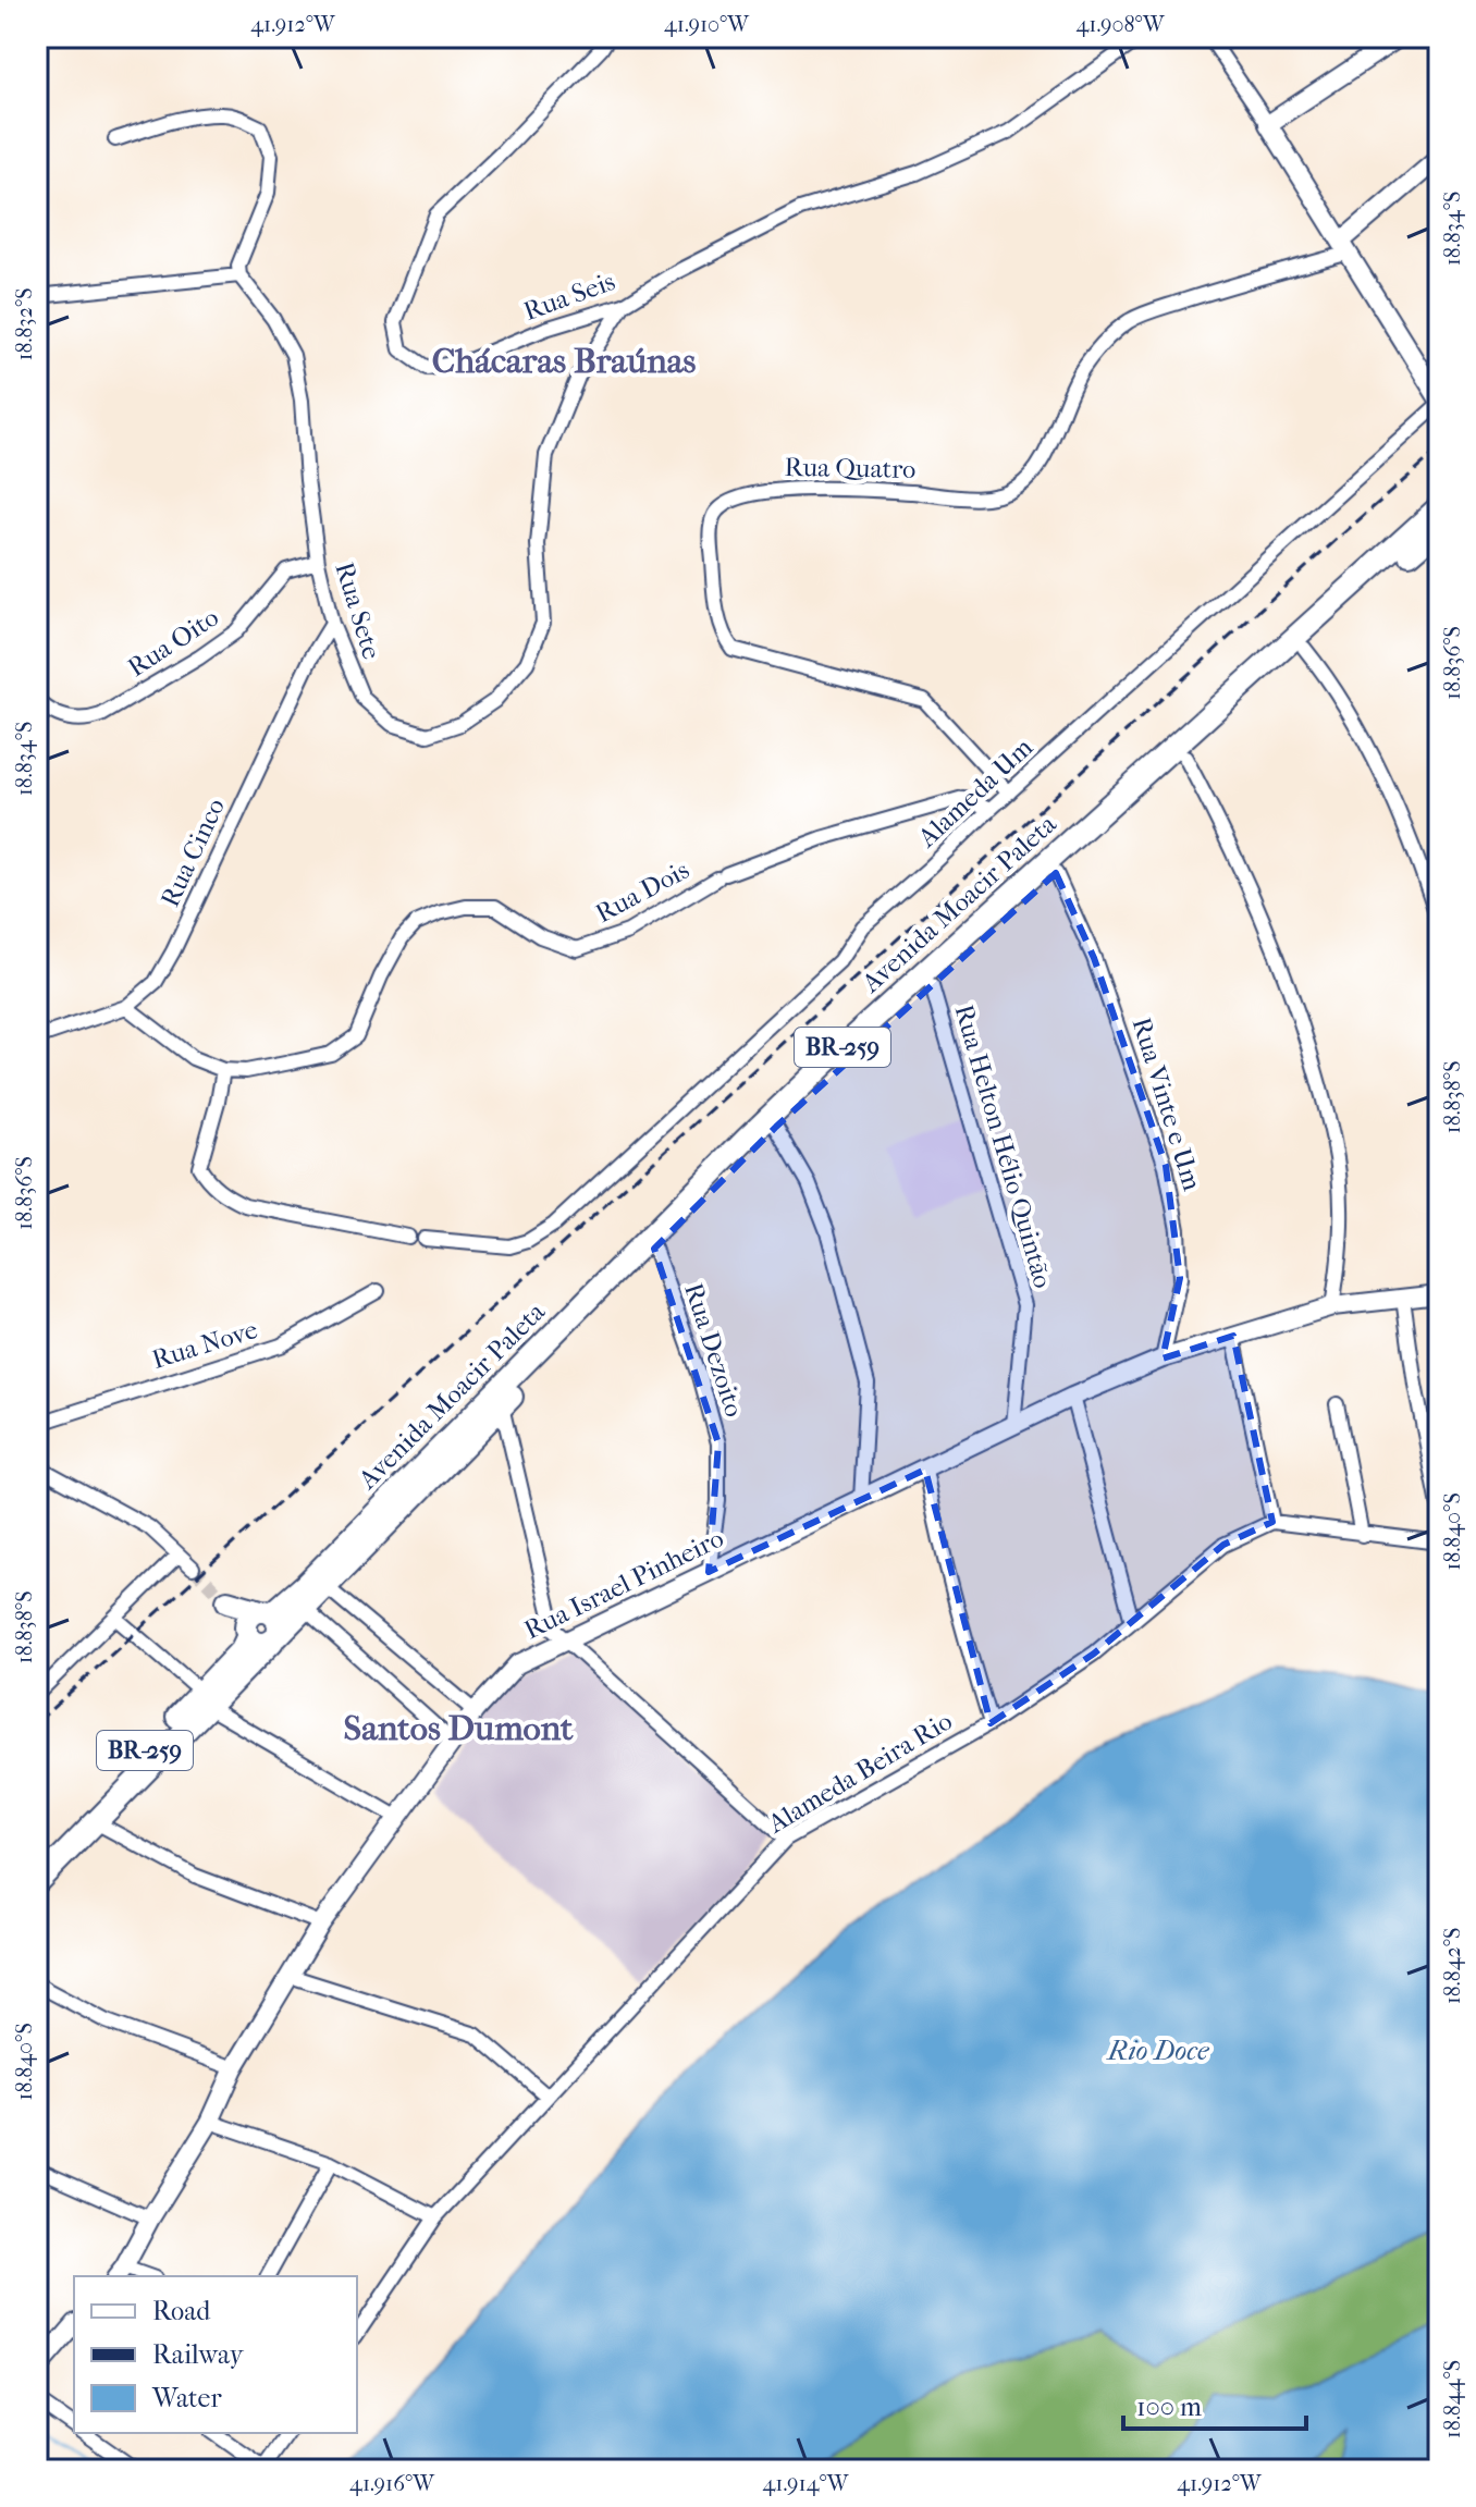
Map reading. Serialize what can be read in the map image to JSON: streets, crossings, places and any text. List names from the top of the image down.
{
  "streets": {
    "main road": ["Avenida Moacir Paleta", "BR-259"],
    "street": [
      "Rua Seis",
      "Rua Quatro",
      "Rua Sete",
      "Rua Oito",
      "Alameda Um",
      "Rua Cinco",
      "Rua Dois",
      "Rua Vinte e Um",
      "Rua Helton Hélio Quintão",
      "Rua Nove",
      "Rua Dezoito",
      "Rua Israel Pinheiro",
      "Alameda Beira Rio"
    ]
  },
  "crossings": [
    ["Rua Seis", "Rua Sete"],
    ["Rua Quatro", "Alameda Um"],
    ["Rua Sete", "Rua Oito"],
    ["Rua Sete", "Rua Cinco"],
    ["Alameda Um", "Rua Dois"],
    ["Rua Cinco", "Rua Dois"],
    ["Avenida Moacir Paleta", "Rua Vinte e Um"],
    ["Avenida Moacir Paleta", "Rua Helton Hélio Quintão"],
    ["Avenida Moacir Paleta", "Rua Dezoito"],
    ["Rua Vinte e Um", "Rua Israel Pinheiro"],
    ["Rua Helton Hélio Quintão", "Rua Israel Pinheiro"],
    ["Rua Dezoito", "Rua Israel Pinheiro"]
  ],
  "districts": ["Chácaras Braúnas", "Santos Dumont"],
  "water": ["Rio Doce"],
  "legend": ["Road", "Railway", "Water"],
  "scale_bar": "100 m",
  "coordinates": [
    "41.912°W",
    "41.910°W",
    "41.908°W",
    "18.834°S",
    "18.832°S",
    "18.836°S",
    "18.838°S",
    "18.840°S",
    "18.842°S",
    "18.844°S",
    "41.916°W",
    "41.914°W"
  ]
}
